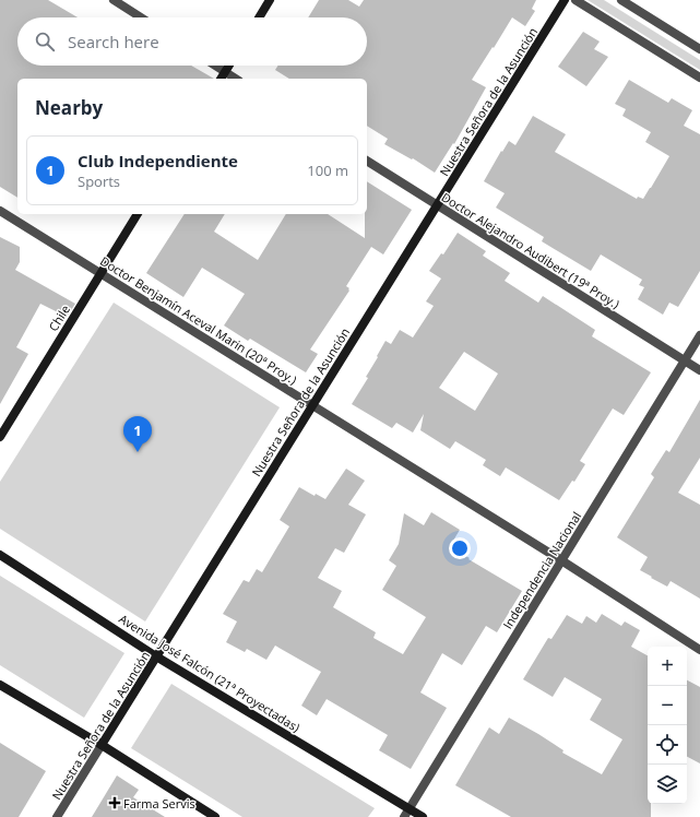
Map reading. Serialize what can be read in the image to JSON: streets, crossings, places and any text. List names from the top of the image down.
{
  "streets": {
    "street": [
      "Nuestra Señora de la Asunción",
      "Doctor Alejandro Audibert (19ª Proy.)",
      "Chile",
      "Doctor Benjamín Aceval Marin (20ª Proy.)",
      "Independencia Nacional",
      "Avenida José Falcón (21ª Proyectadas)"
    ]
  },
  "crossings": [
    ["Nuestra Señora de la Asunción", "Doctor Alejandro Audibert (19ª Proy.)"],
    ["Nuestra Señora de la Asunción", "Doctor Benjamín Aceval Marin (20ª Proy.)"],
    ["Nuestra Señora de la Asunción", "Avenida José Falcón (21ª Proyectadas)"],
    ["Doctor Alejandro Audibert (19ª Proy.)", "Independencia Nacional"],
    ["Chile", "Doctor Benjamín Aceval Marin (20ª Proy.)"],
    ["Doctor Benjamín Aceval Marin (20ª Proy.)", "Independencia Nacional"],
    ["Independencia Nacional", "Avenida José Falcón (21ª Proyectadas)"]
  ],
  "places": {
    "health": ["Farma Servis"]
  },
  "page": {
    "search": "Search here",
    "heading": "Nearby",
    "list": [
      {
        "mark": "1",
        "name": "Club Independiente",
        "note": "Sports",
        "value": "100 m"
      }
    ],
    "pins": "1",
    "map_buttons": ["+", "−"]
  }
}
